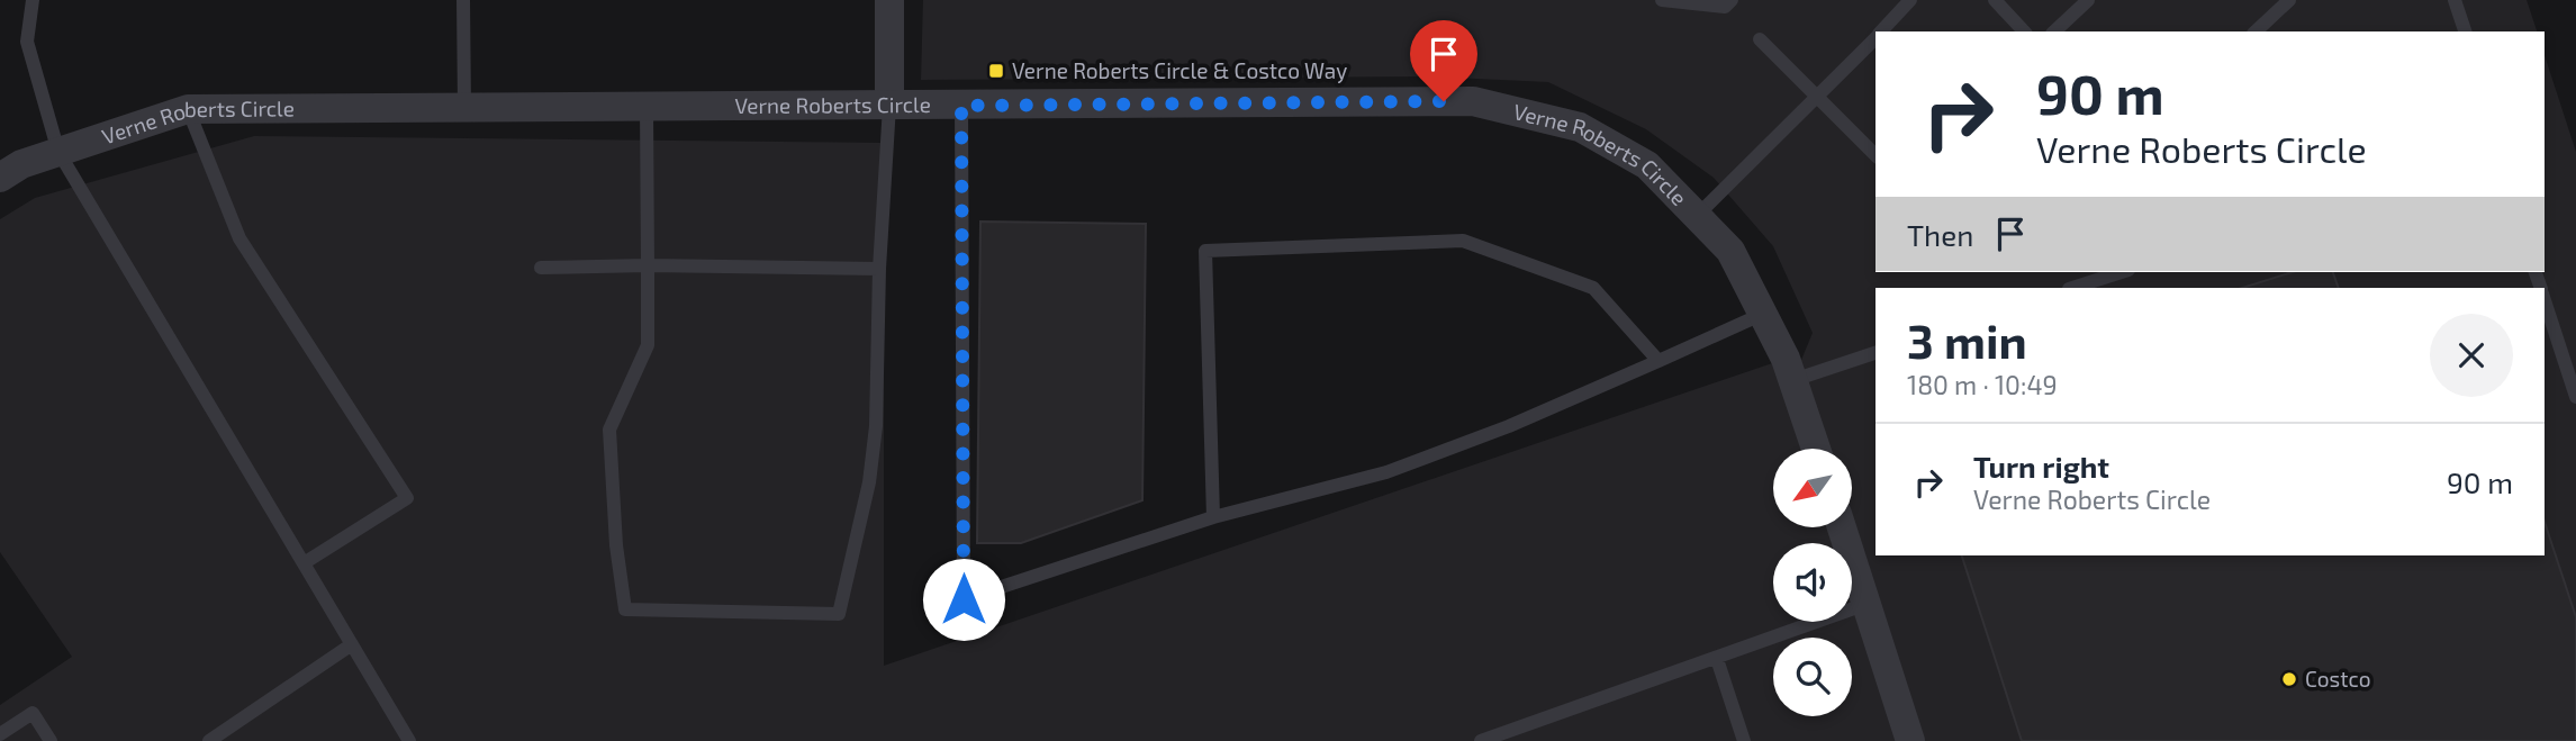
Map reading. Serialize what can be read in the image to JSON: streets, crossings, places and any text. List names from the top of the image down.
{
  "streets": {
    "street": ["Verne Roberts Circle"]
  },
  "places": {
    "transit": ["Verne Roberts Circle & Costco Way"],
    "other": ["Costco"]
  },
  "north": "bottom left",
  "page": {
    "turn": ["90 m", "Verne Roberts Circle"],
    "then": "Then",
    "heading": ["3 min", "180 m · 10:49"],
    "list": [
      {
        "name": "Turn right",
        "note": "Verne Roberts Circle",
        "value": "90 m"
      }
    ]
  }
}
